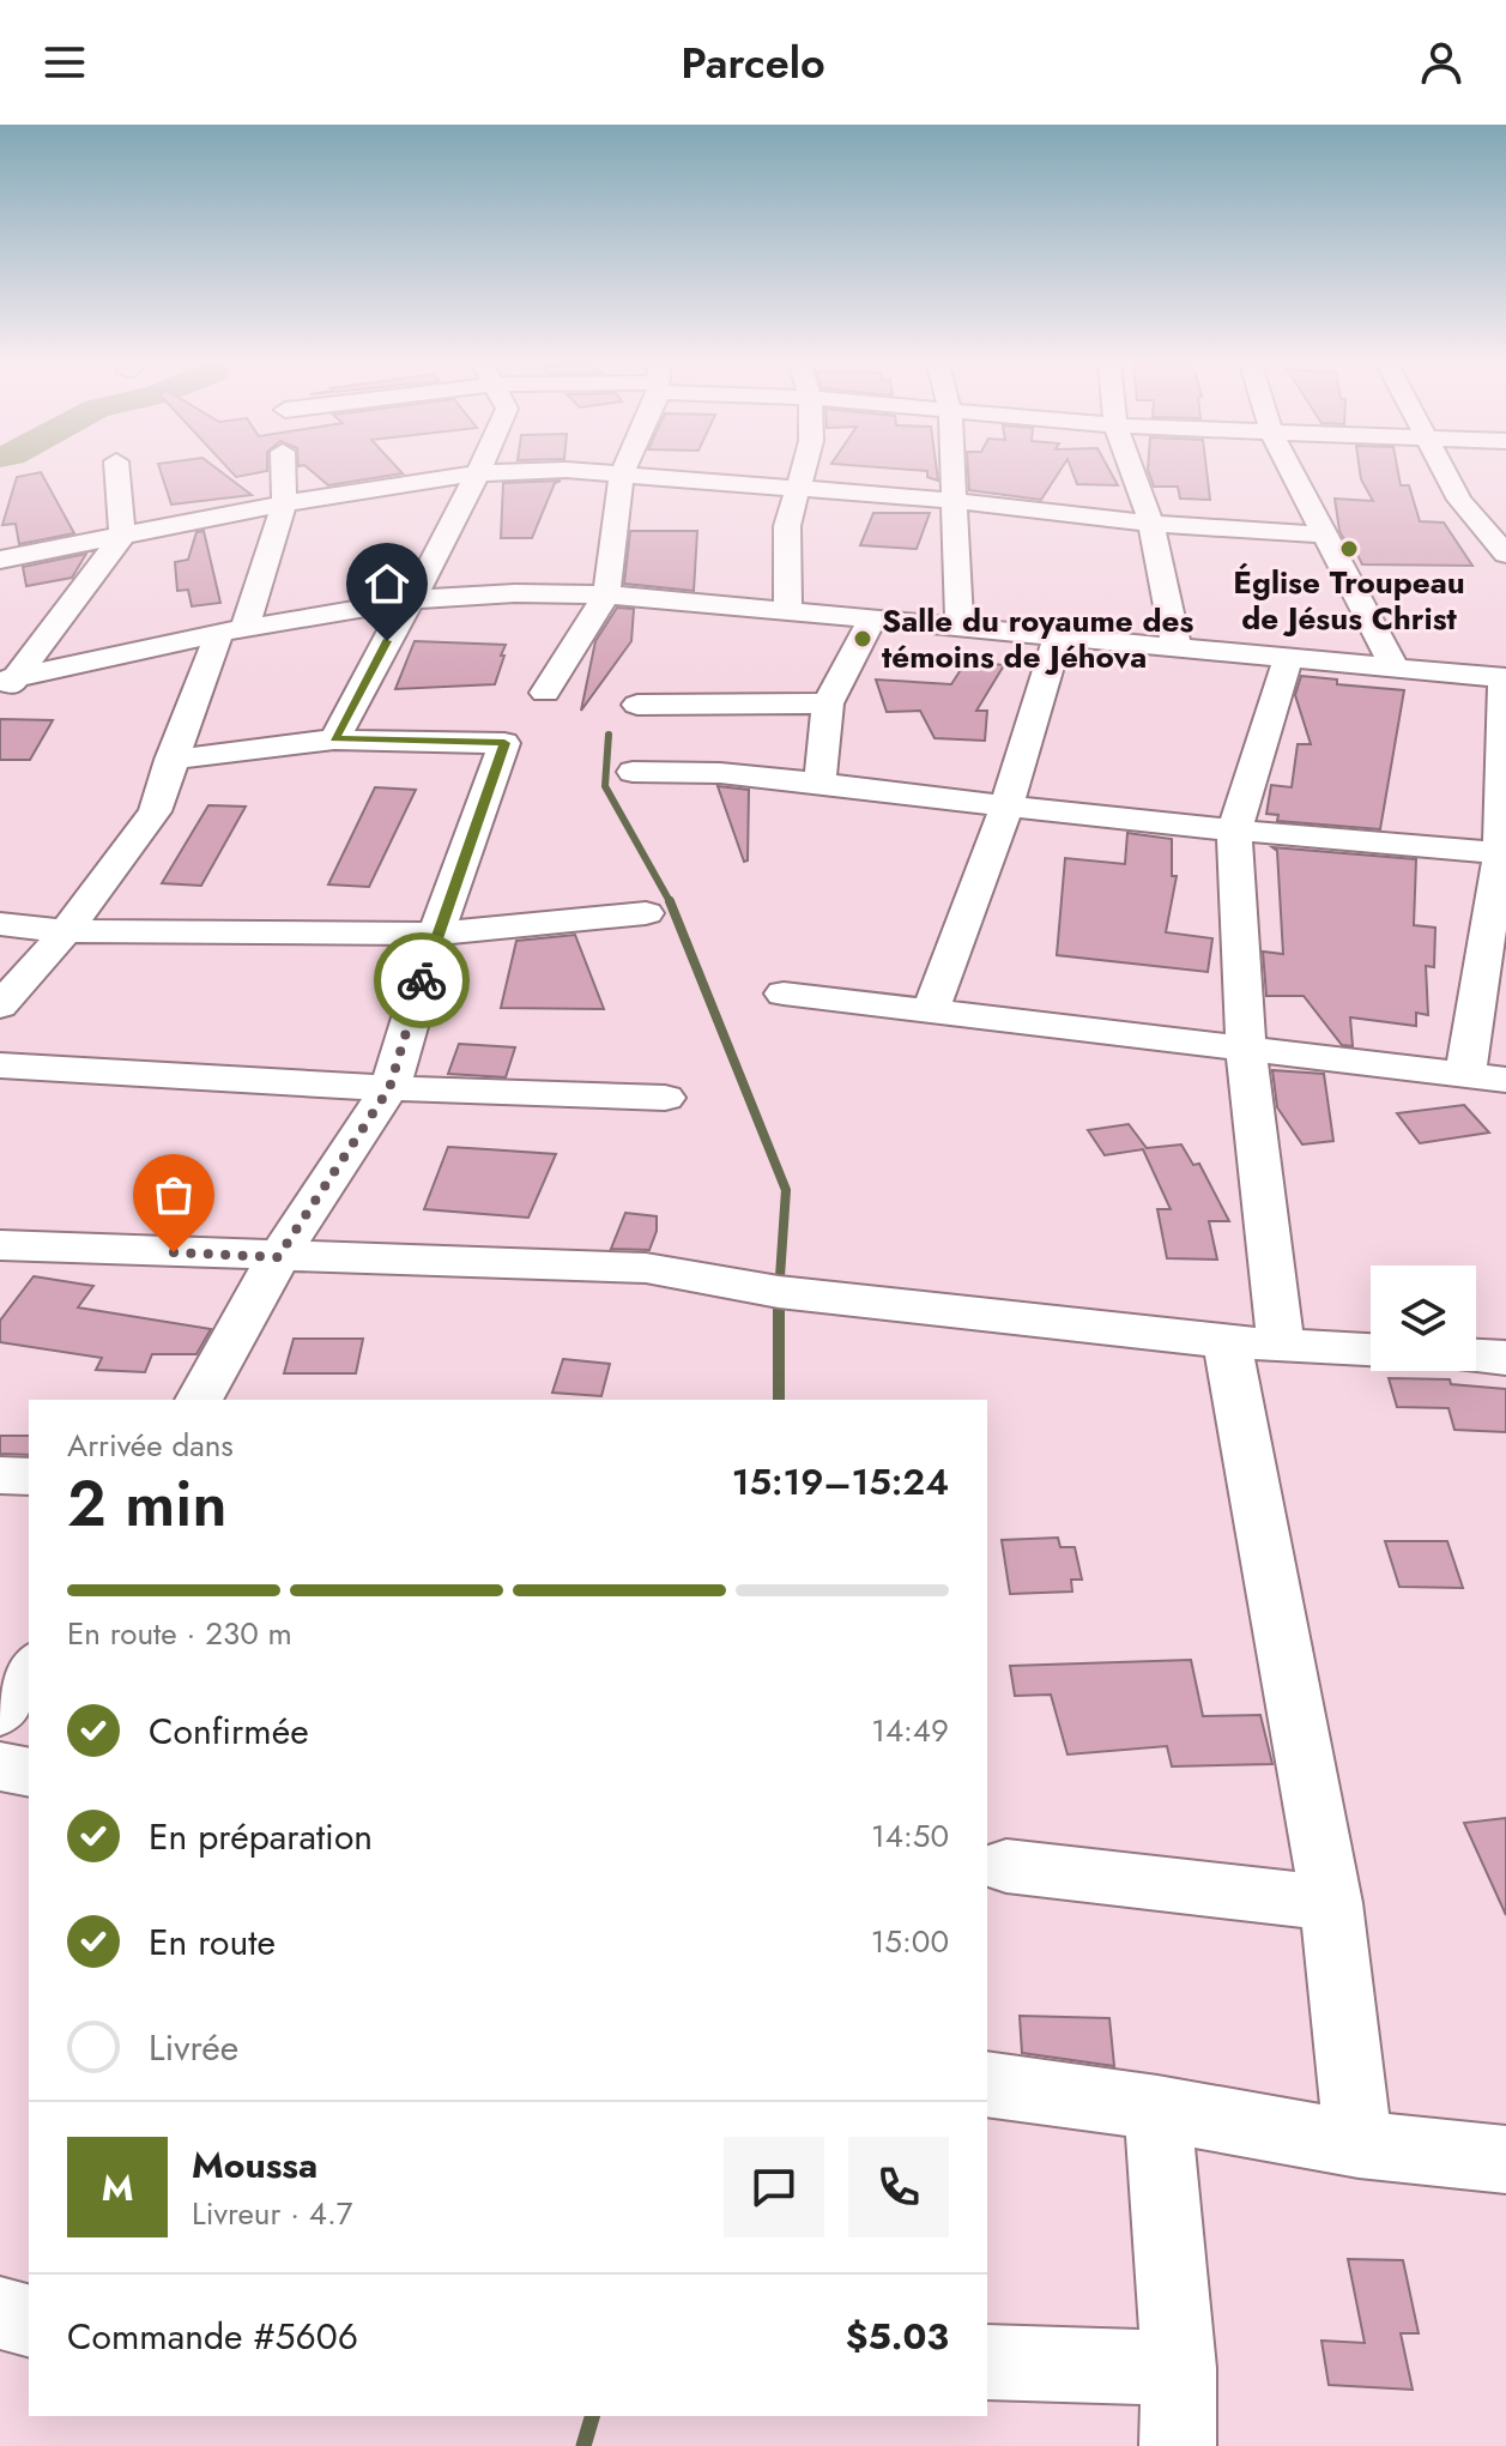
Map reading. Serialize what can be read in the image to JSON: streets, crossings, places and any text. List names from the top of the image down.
{
  "places": ["Église Troupeau de Jésus Christ", "Salle du royaume des témoins de Jéhova"],
  "page": {
    "header": "Parcelo",
    "heading": ["2 min", "Arrivée dans", "15:19–15:24"],
    "panel": [
      "Moussa",
      "Livreur · 4.7",
      "Commande #5606",
      "$5.03"
    ],
    "bar": "En route · 230 m",
    "list": [
      ["Confirmée", "14:49"],
      ["En préparation", "14:50"],
      ["En route", "15:00"],
      "Livrée"
    ],
    "round": "M"
  }
}
